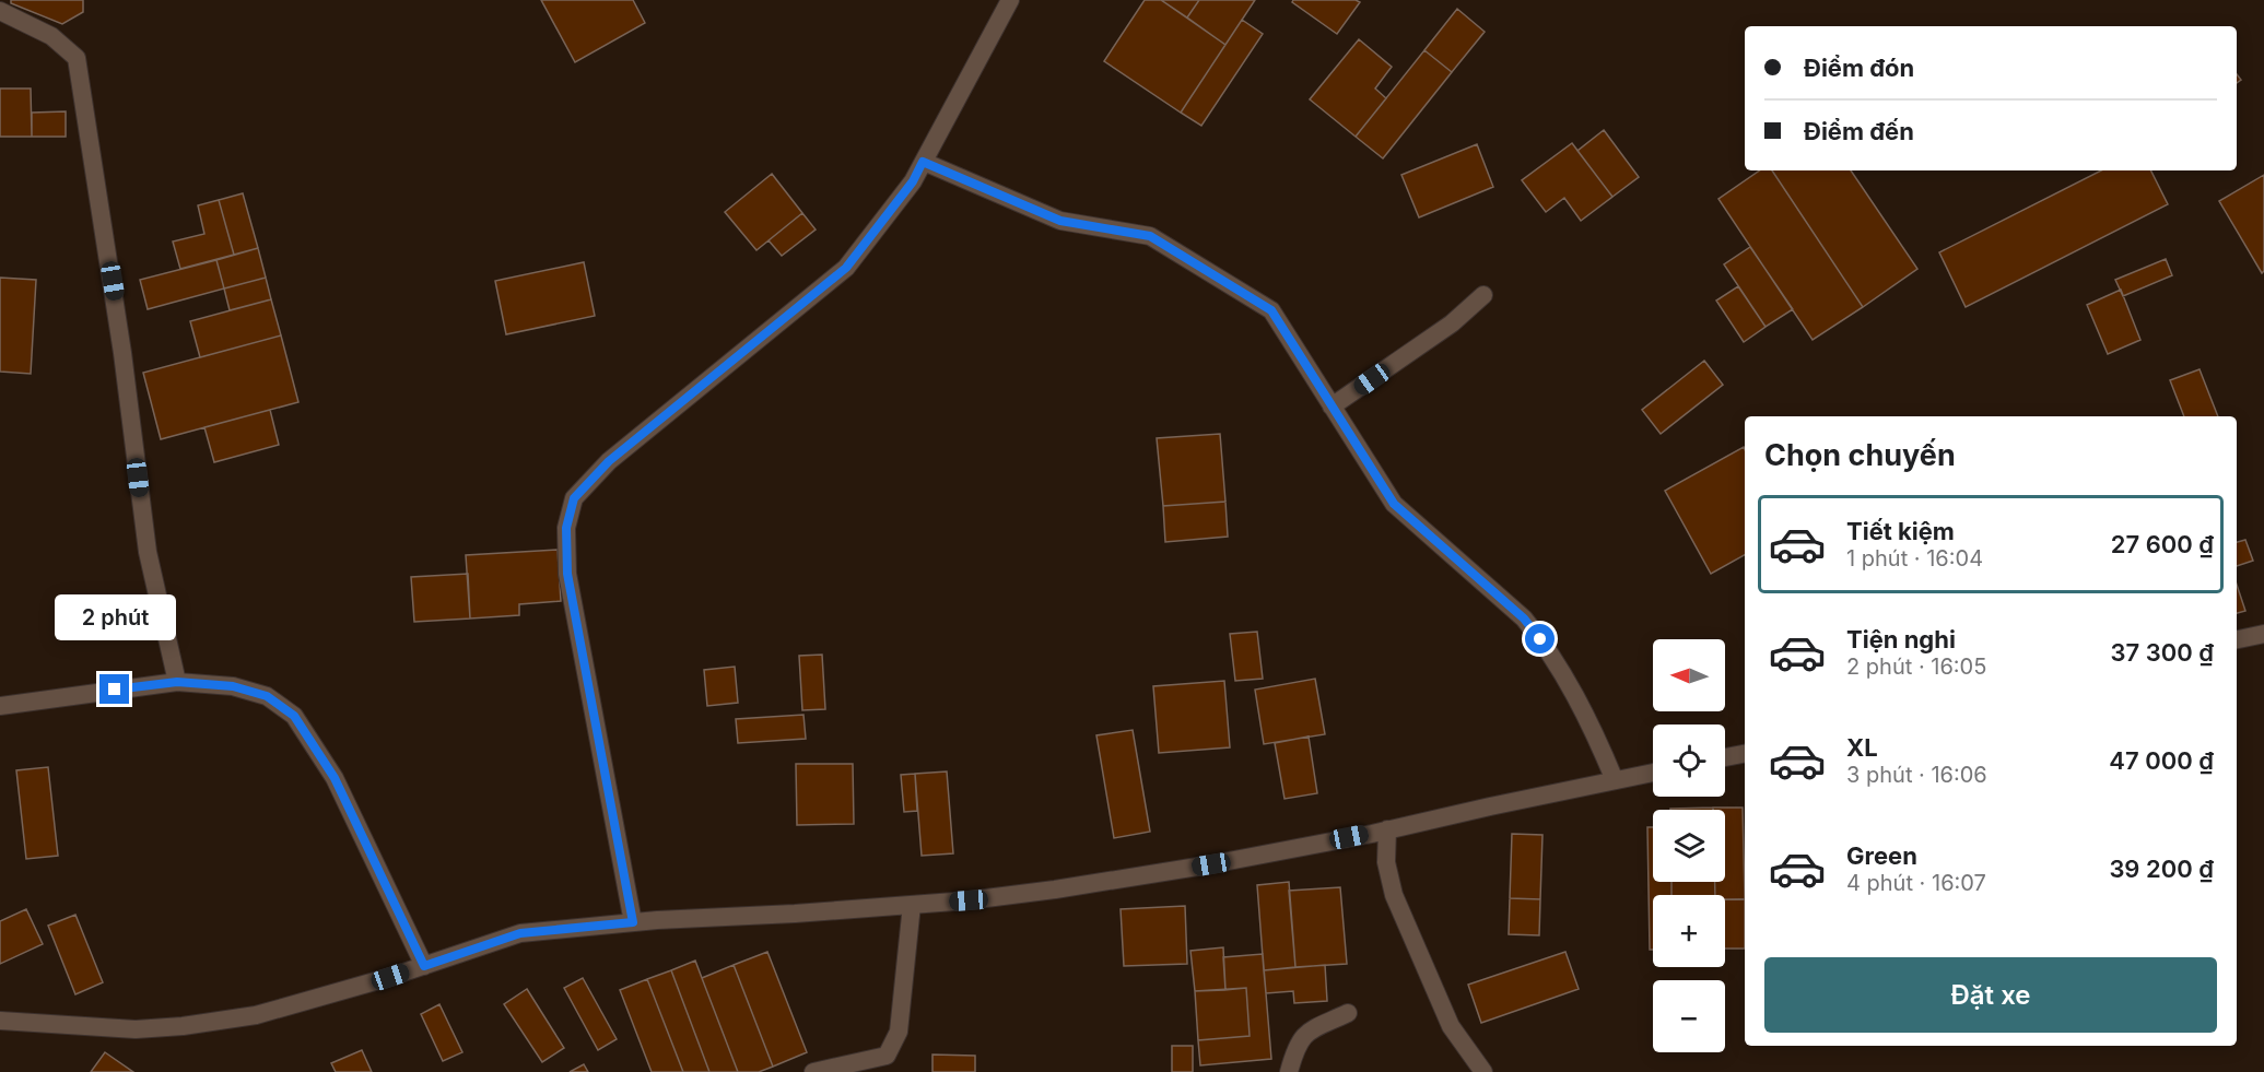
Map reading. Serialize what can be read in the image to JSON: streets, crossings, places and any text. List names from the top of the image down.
{
  "north": "left",
  "page": {
    "banner": ["Điểm đón", "Điểm đến"],
    "heading": "Chọn chuyến",
    "list": [
      {
        "name": "Tiết kiệm",
        "note": "1 phút · 16:04",
        "value": "27 600 ₫"
      },
      {
        "name": "Tiện nghi",
        "note": "2 phút · 16:05",
        "value": "37 300 ₫"
      },
      {
        "name": "XL",
        "note": "3 phút · 16:06",
        "value": "47 000 ₫"
      },
      {
        "name": "Green",
        "note": "4 phút · 16:07",
        "value": "39 200 ₫"
      }
    ],
    "bubble": "2 phút",
    "map_buttons": ["+", "−"],
    "buttons": "Đặt xe"
  }
}
